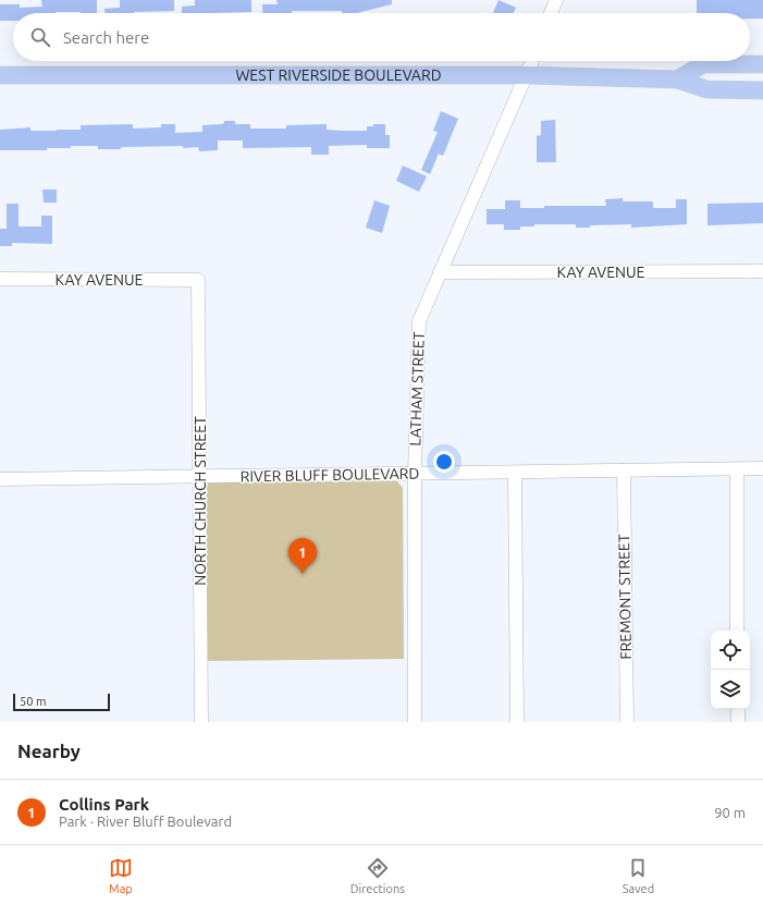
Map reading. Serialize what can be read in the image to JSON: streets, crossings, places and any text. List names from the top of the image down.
{
  "streets": {
    "main road": ["WEST RIVERSIDE BOULEVARD"],
    "street": [
      "KAY AVENUE",
      "LATHAM STREET",
      "RIVER BLUFF BOULEVARD",
      "NORTH CHURCH STREET",
      "FREMONT STREET"
    ]
  },
  "crossings": [
    ["WEST RIVERSIDE BOULEVARD", "LATHAM STREET"],
    ["KAY AVENUE", "LATHAM STREET"],
    ["KAY AVENUE", "NORTH CHURCH STREET"],
    ["LATHAM STREET", "RIVER BLUFF BOULEVARD"],
    ["RIVER BLUFF BOULEVARD", "NORTH CHURCH STREET"],
    ["RIVER BLUFF BOULEVARD", "FREMONT STREET"]
  ],
  "scale_bar": "50 m",
  "page": {
    "search": "Search here",
    "pins": "1",
    "scale": "50 m",
    "heading": "Nearby",
    "list": [
      {
        "mark": "1",
        "name": "Collins Park",
        "note": "Park · River Bluff Boulevard",
        "value": "90 m"
      }
    ],
    "nav": ["Map", "Directions", "Saved"]
  }
}
